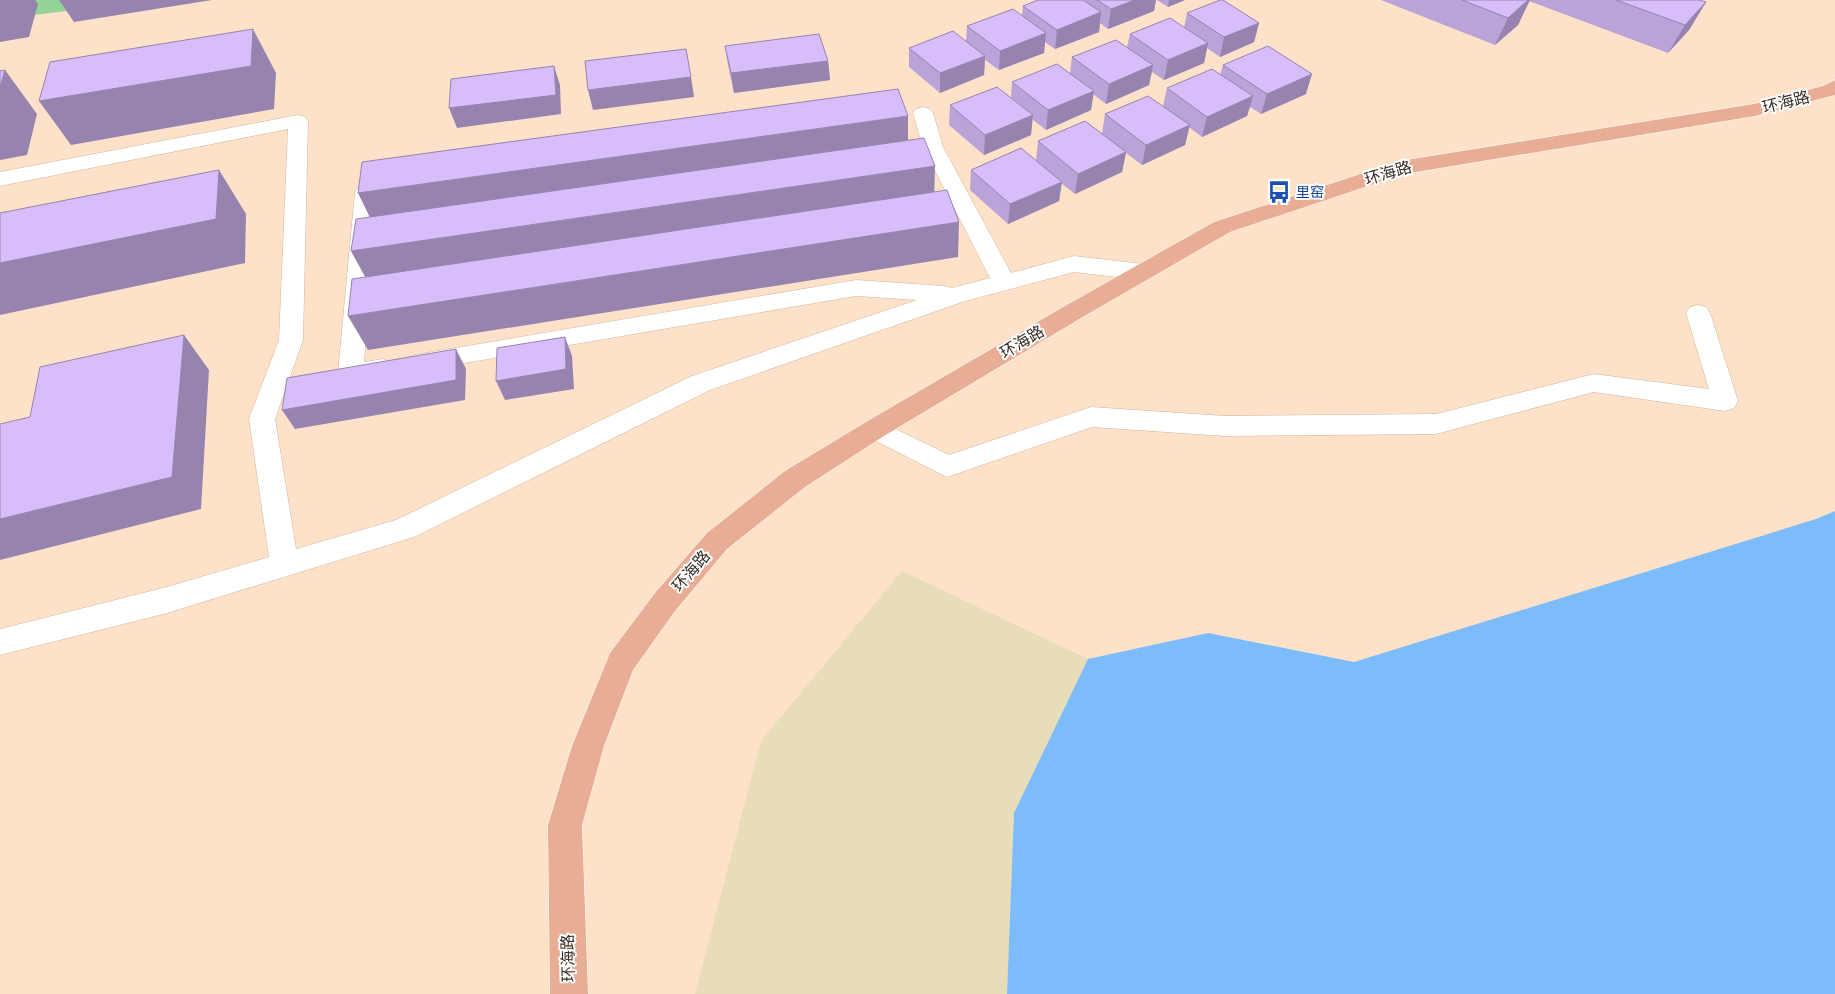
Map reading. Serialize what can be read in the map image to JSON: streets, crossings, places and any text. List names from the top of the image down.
{
  "streets": {
    "main road": ["环海路"]
  },
  "places": {
    "bus stop": ["里窑"]
  }
}
